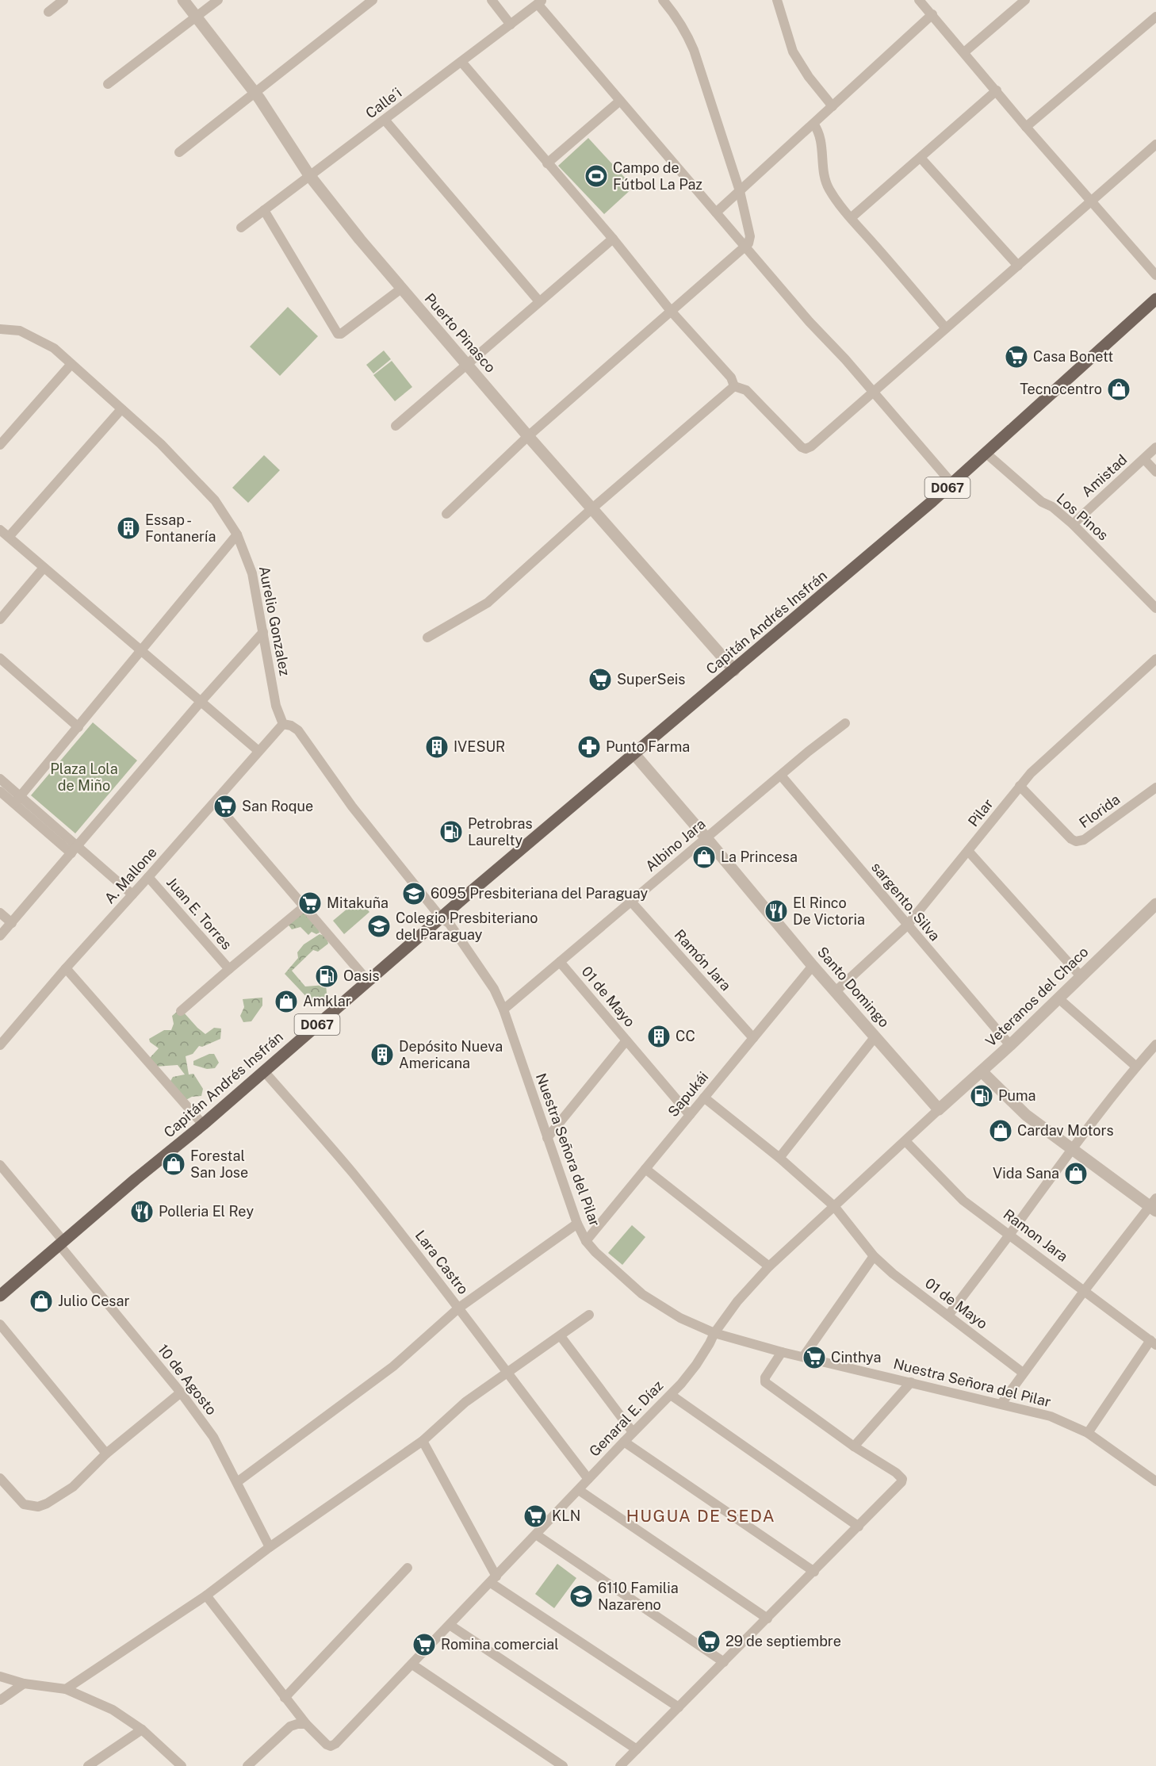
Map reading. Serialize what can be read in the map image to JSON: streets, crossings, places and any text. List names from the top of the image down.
{
  "streets": {
    "main road": ["D067", "Capitán Andrés Insfrán"],
    "street": [
      "Calle´i",
      "Puerto Pinasco",
      "Amistad",
      "Los Pinos",
      "Aurelio Gonzalez",
      "Florida",
      "Pilar",
      "Albino Jara",
      "A. Mallone",
      "sargento. Silva",
      "Juan E. Torres",
      "Ramón Jara",
      "Santo Domingo",
      "01 de Mayo",
      "Veteranos del Chaco",
      "Sapukái",
      "Nuestra Señora del Pilar",
      "Ramon Jara",
      "Lara Castro",
      "10 de Agosto",
      "Genaral E. Díaz"
    ]
  },
  "crossings": [
    ["Calle´i", "Puerto Pinasco"],
    ["Puerto Pinasco", "Capitán Andrés Insfrán"],
    ["Amistad", "Los Pinos"],
    ["Los Pinos", "Capitán Andrés Insfrán"],
    ["Aurelio Gonzalez", "A. Mallone"],
    ["Capitán Andrés Insfrán", "Santo Domingo"],
    ["Capitán Andrés Insfrán", "Nuestra Señora del Pilar"],
    ["Capitán Andrés Insfrán", "Lara Castro"],
    ["Capitán Andrés Insfrán", "10 de Agosto"],
    ["Florida", "Pilar"],
    ["Pilar", "sargento. Silva"],
    ["Pilar", "Santo Domingo"],
    ["Albino Jara", "sargento. Silva"],
    ["Albino Jara", "Ramón Jara"],
    ["Albino Jara", "Santo Domingo"],
    ["Albino Jara", "01 de Mayo"],
    ["Albino Jara", "Nuestra Señora del Pilar"],
    ["A. Mallone", "Juan E. Torres"],
    ["sargento. Silva", "Veteranos del Chaco"],
    ["Ramón Jara", "Sapukái"],
    ["Santo Domingo", "Veteranos del Chaco"],
    ["Santo Domingo", "Sapukái"],
    ["Santo Domingo", "Genaral E. Díaz"],
    ["01 de Mayo", "Sapukái"],
    ["01 de Mayo", "Genaral E. Díaz"],
    ["Veteranos del Chaco", "Genaral E. Díaz"],
    ["Sapukái", "Nuestra Señora del Pilar"],
    ["Nuestra Señora del Pilar", "Genaral E. Díaz"],
    ["Ramon Jara", "Genaral E. Díaz"],
    ["Lara Castro", "Genaral E. Díaz"]
  ],
  "districts": ["HUGUA DE SEDA"],
  "parks": ["Plaza Lola de Miño"],
  "places": {
    "sports": ["Campo de Fútbol La Paz"],
    "supermarket": [
      "Casa Bonett",
      "SuperSeis",
      "San Roque",
      "Mitakuña",
      "Cinthya",
      "KLN",
      "29 de septiembre",
      "Romina comercial"
    ],
    "shop": [
      "Tecnocentro",
      "La Princesa",
      "Amklar",
      "Cardav Motors",
      "Forestal San Jose",
      "Vida Sana",
      "Julio Cesar"
    ],
    "building": [
      "Essap - Fontanería",
      "IVESUR",
      "CC",
      "Depósito Nueva Americana"
    ],
    "pharmacy": ["Punto Farma"],
    "fuel station": ["Petrobras Laurelty", "Oasis", "Puma"],
    "school or university": ["6095 Presbiteriana del Paraguay", "Colegio Presbiteriano del Paraguay", "6110 Familia Nazareno"],
    "restaurant": ["El Rinco De Victoria", "Polleria El Rey"]
  }
}
